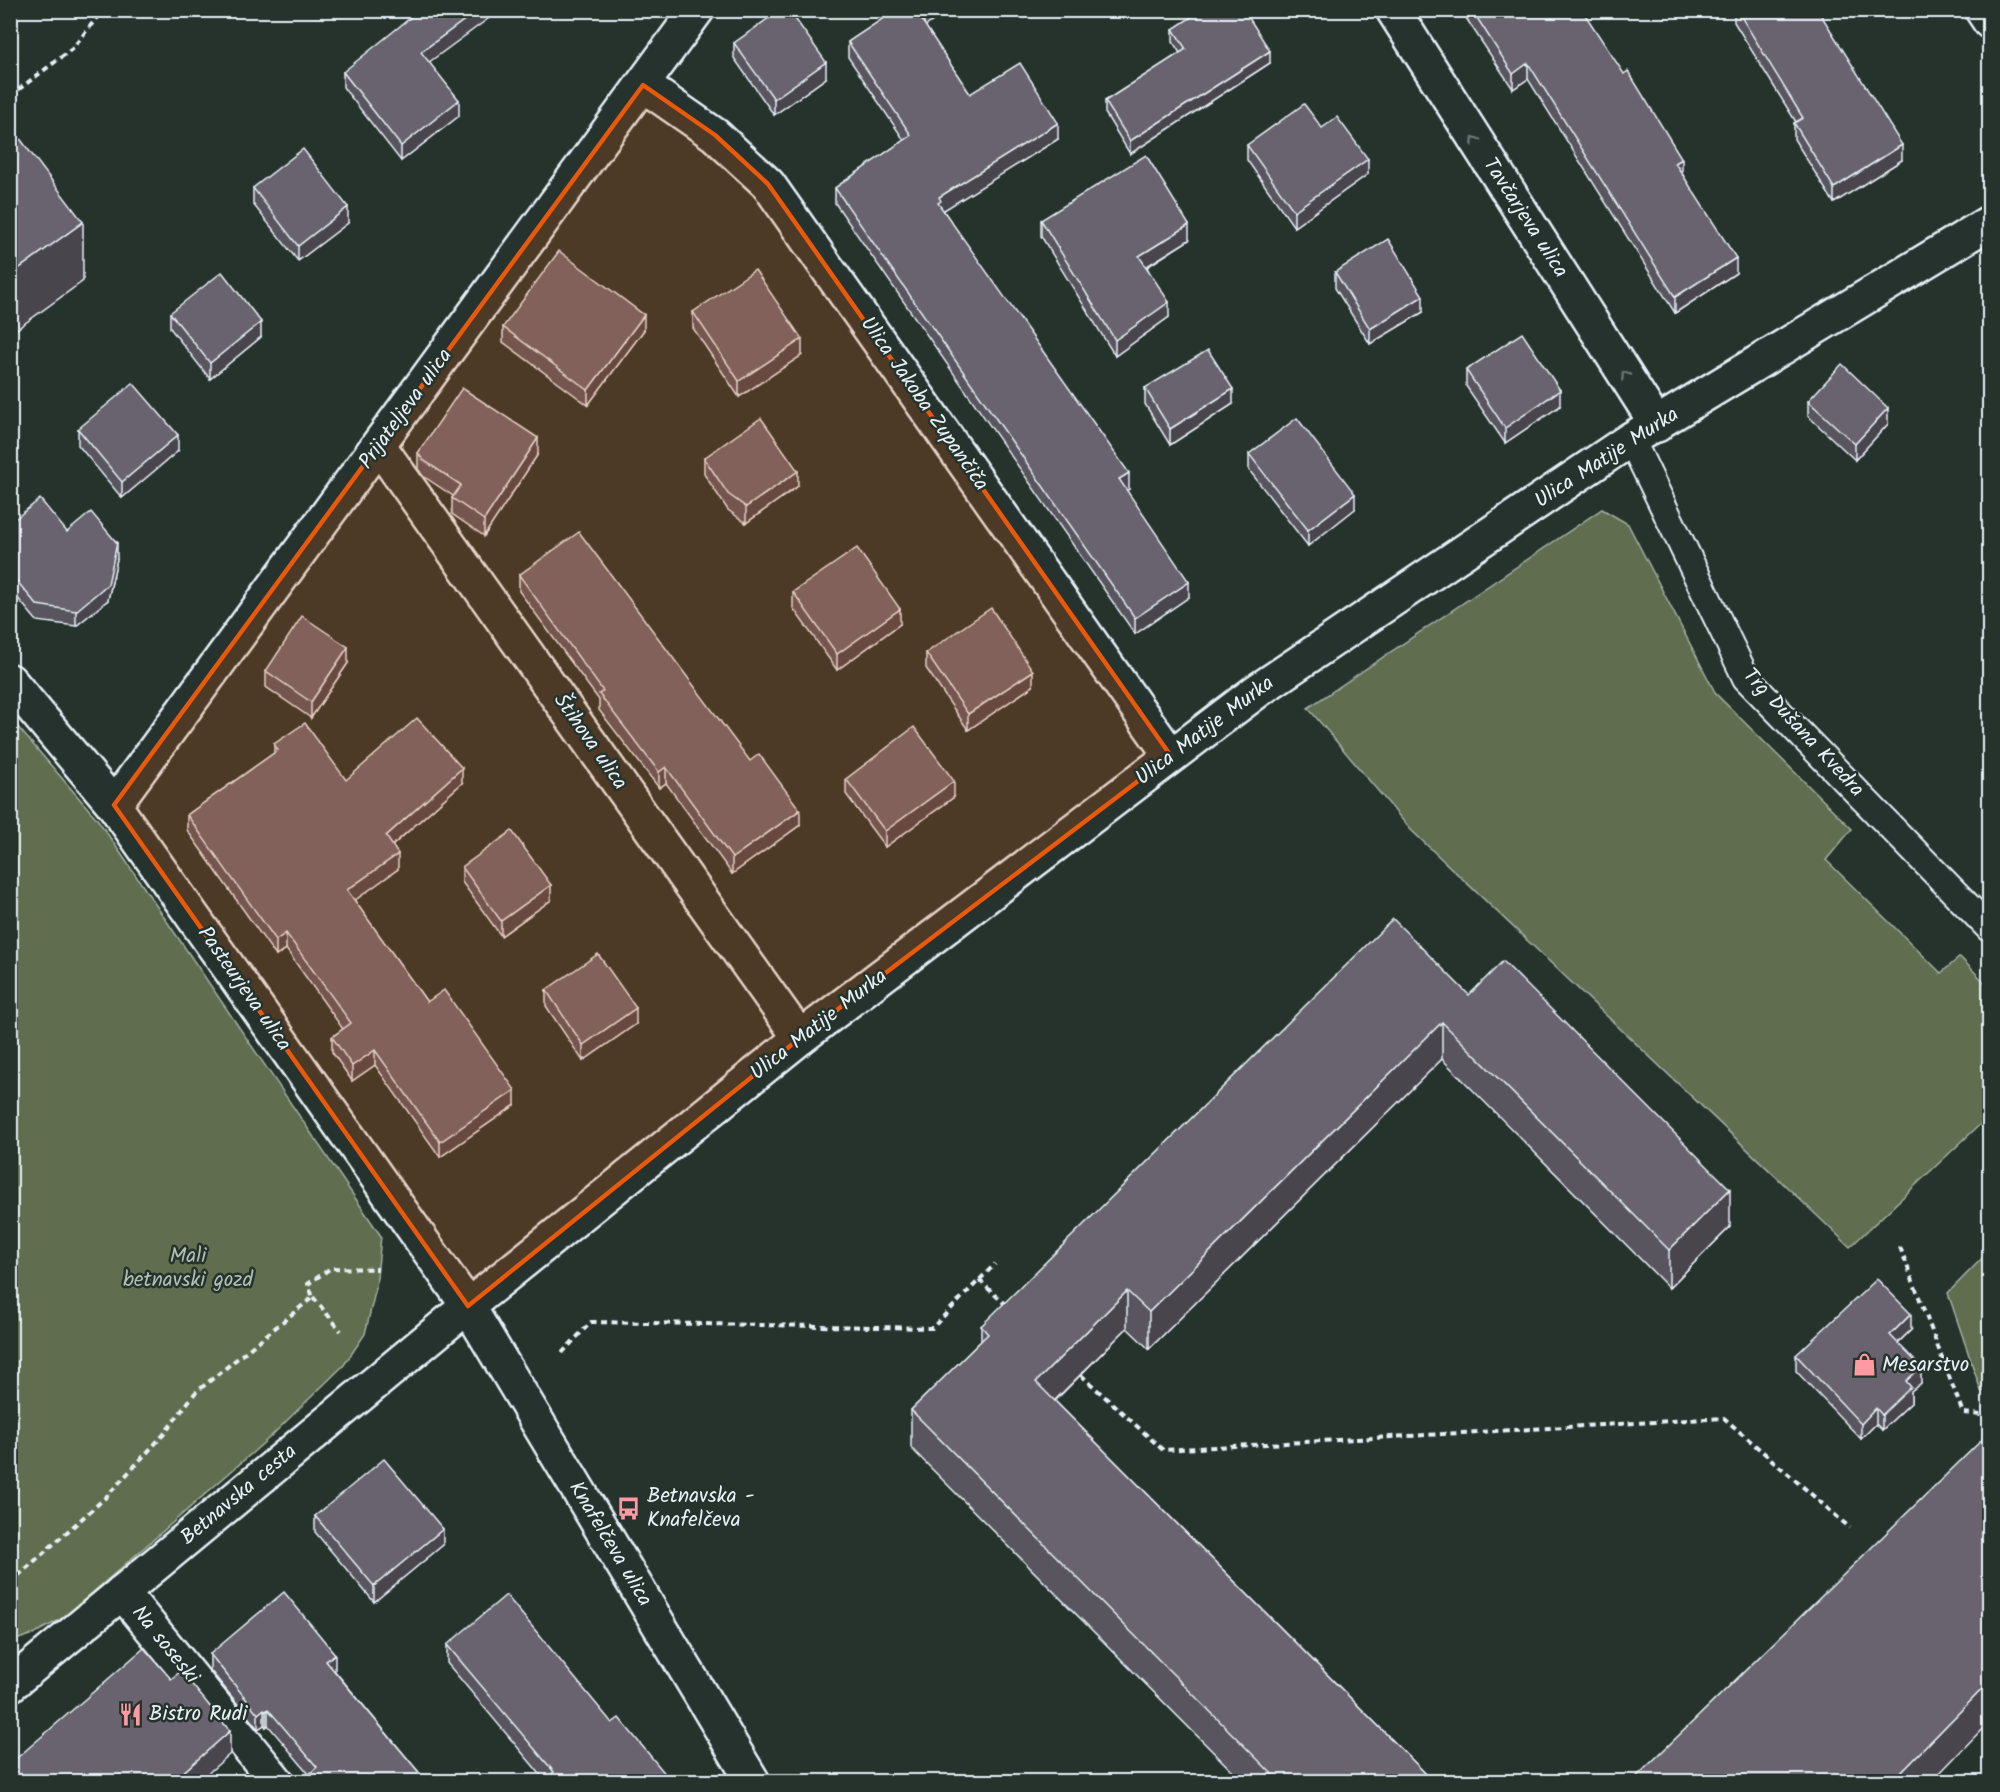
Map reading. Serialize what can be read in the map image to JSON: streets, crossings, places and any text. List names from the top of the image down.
{
  "streets": {
    "street": [
      "Tavčarjeva ulica",
      "Ulica Jakoba Zupančiča",
      "Prijateljeva ulica",
      "Ulica Matije Murka",
      "Štihova ulica",
      "Pasteurjeva ulica",
      "Betnavska cesta",
      "Knafelčeva ulica",
      "Na soseski"
    ],
    "lane": ["Trg Dušana Kvedra"]
  },
  "crossings": [
    ["Tavčarjeva ulica", "Ulica Matije Murka"],
    ["Tavčarjeva ulica", "Trg Dušana Kvedra"],
    ["Ulica Jakoba Zupančiča", "Prijateljeva ulica"],
    ["Ulica Jakoba Zupančiča", "Ulica Matije Murka"],
    ["Prijateljeva ulica", "Štihova ulica"],
    ["Prijateljeva ulica", "Pasteurjeva ulica"],
    ["Ulica Matije Murka", "Trg Dušana Kvedra"],
    ["Ulica Matije Murka", "Štihova ulica"],
    ["Ulica Matije Murka", "Pasteurjeva ulica"],
    ["Ulica Matije Murka", "Betnavska cesta"],
    ["Ulica Matije Murka", "Knafelčeva ulica"],
    ["Pasteurjeva ulica", "Betnavska cesta"],
    ["Pasteurjeva ulica", "Knafelčeva ulica"],
    ["Betnavska cesta", "Knafelčeva ulica"],
    ["Betnavska cesta", "Na soseski"]
  ],
  "one_way": ["Tavčarjeva ulica"],
  "parks": ["Mali betnavski gozd"],
  "places": {
    "shop": ["Mesarstvo"],
    "bus stop": ["Betnavska - Knafelčeva"],
    "restaurant": ["Bistro Rudi"]
  }
}
